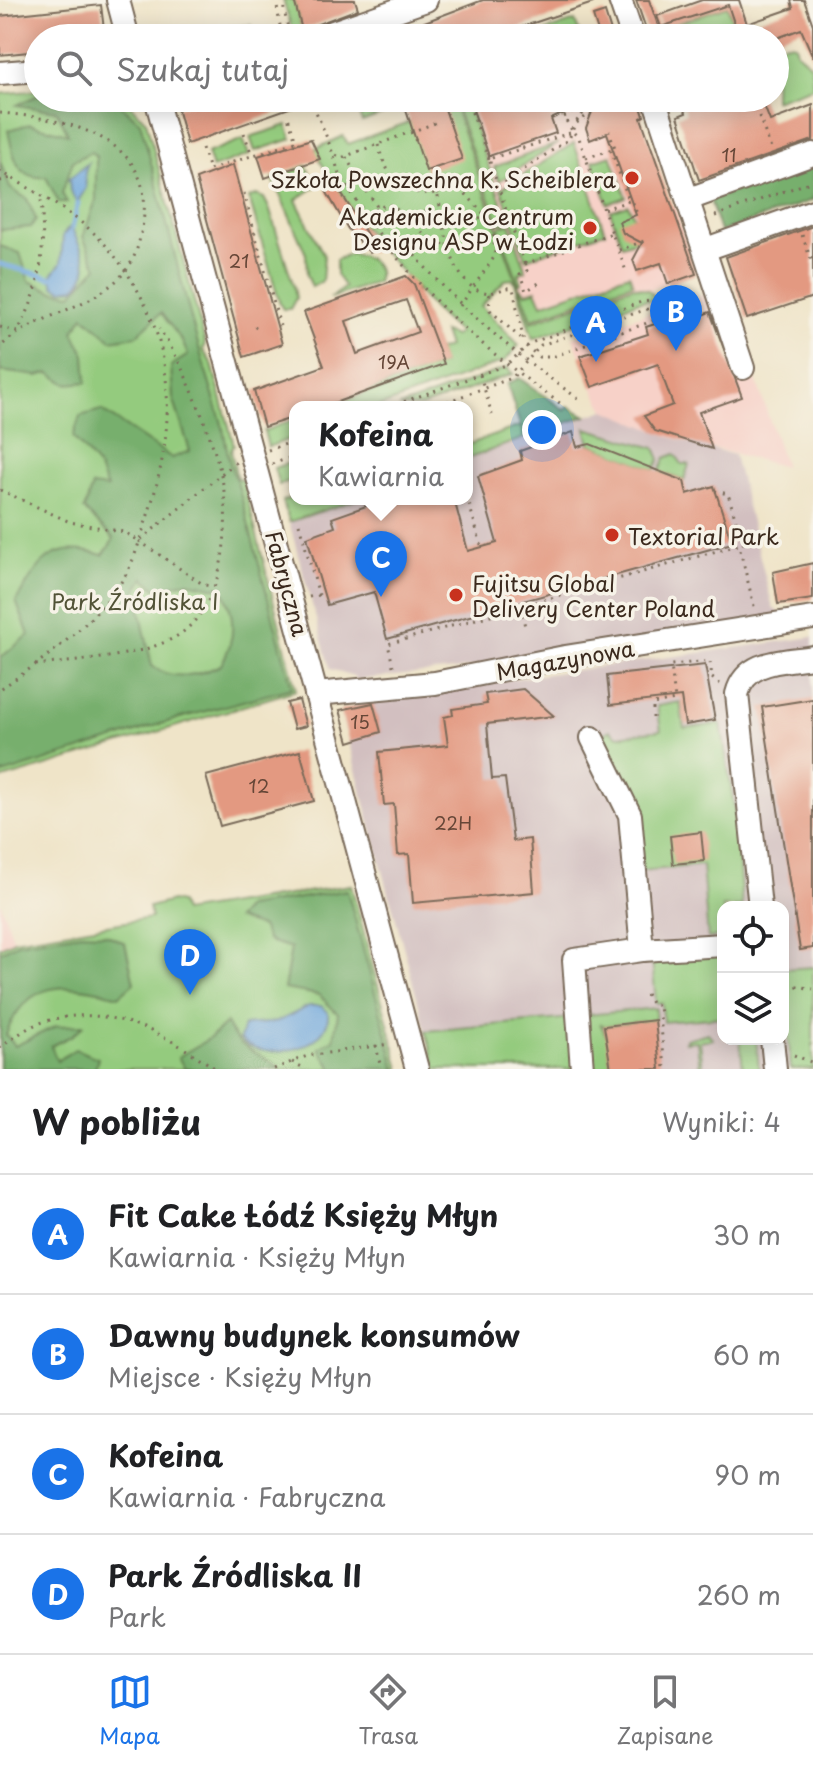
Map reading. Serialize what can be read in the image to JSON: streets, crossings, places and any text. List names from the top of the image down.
{
  "streets": {
    "street": ["Fabryczna", "Magazynowa"]
  },
  "crossings": [
    ["Fabryczna", "Magazynowa"]
  ],
  "parks": ["Park Źródliska I"],
  "places": [
    "Szkoła Powszechna K. Scheiblera",
    "Akademickie Centrum Designu ASP w Łodzi",
    "Textorial Park",
    "Fujitsu Global Delivery Center Poland"
  ],
  "house_numbers": [
    "11",
    "21",
    "19A",
    "15",
    "12",
    "22H"
  ],
  "page": {
    "search": "Szukaj tutaj",
    "pins": [
      "B",
      "A",
      "C",
      "D"
    ],
    "popup": ["Kofeina", "Kawiarnia"],
    "heading": ["W pobliżu", "Wyniki: 4"],
    "list": [
      {
        "mark": "A",
        "name": "Fit Cake Łódź Księży Młyn",
        "note": "Kawiarnia · Księży Młyn",
        "value": "30 m"
      },
      {
        "mark": "B",
        "name": "Dawny budynek konsumów",
        "note": "Miejsce · Księży Młyn",
        "value": "60 m"
      },
      {
        "mark": "C",
        "name": "Kofeina",
        "note": "Kawiarnia · Fabryczna",
        "value": "90 m"
      },
      {
        "mark": "D",
        "name": "Park Źródliska II",
        "note": "Park",
        "value": "260 m"
      }
    ],
    "nav": ["Mapa", "Trasa", "Zapisane"]
  }
}
